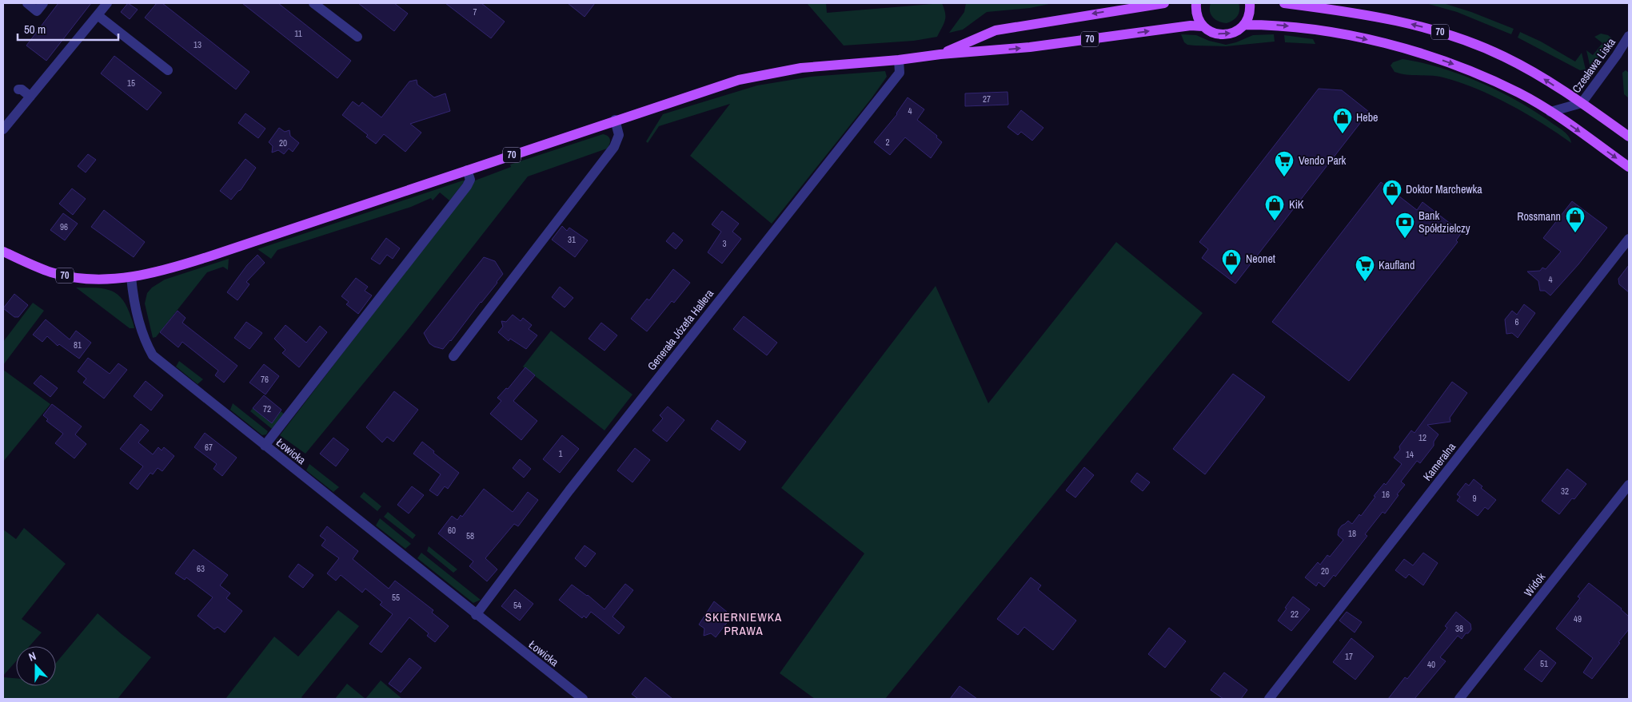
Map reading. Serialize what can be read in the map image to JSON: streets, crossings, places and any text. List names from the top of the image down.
{
  "streets": {
    "main road": ["70"],
    "street": [
      "Czesława Liska",
      "Generała Józefa Hallera",
      "Łowicka",
      "Kameralna",
      "Widok"
    ]
  },
  "crossings": [
    ["70", "Czesława Liska"],
    ["70", "Generała Józefa Hallera"],
    ["70", "Łowicka"],
    ["Generała Józefa Hallera", "Łowicka"]
  ],
  "districts": ["SKIERNIEWKA PRAWA"],
  "places": {
    "shop": [
      "Hebe",
      "Doktor Marchewka",
      "KiK",
      "Rossmann",
      "Neonet"
    ],
    "supermarket": ["Vendo Park", "Kaufland"],
    "bank": ["Bank Spółdzielczy"]
  },
  "house_numbers": [
    "7",
    "11",
    "13",
    "15",
    "27",
    "4",
    "2",
    "20",
    "96",
    "31",
    "3",
    "4",
    "6",
    "81",
    "76",
    "72",
    "12",
    "67",
    "1",
    "14",
    "32",
    "16",
    "9",
    "60",
    "18",
    "58",
    "63",
    "20",
    "55",
    "54",
    "22",
    "49",
    "38",
    "17",
    "51",
    "40"
  ],
  "scale_bar": "50 m",
  "north": "top"
}
